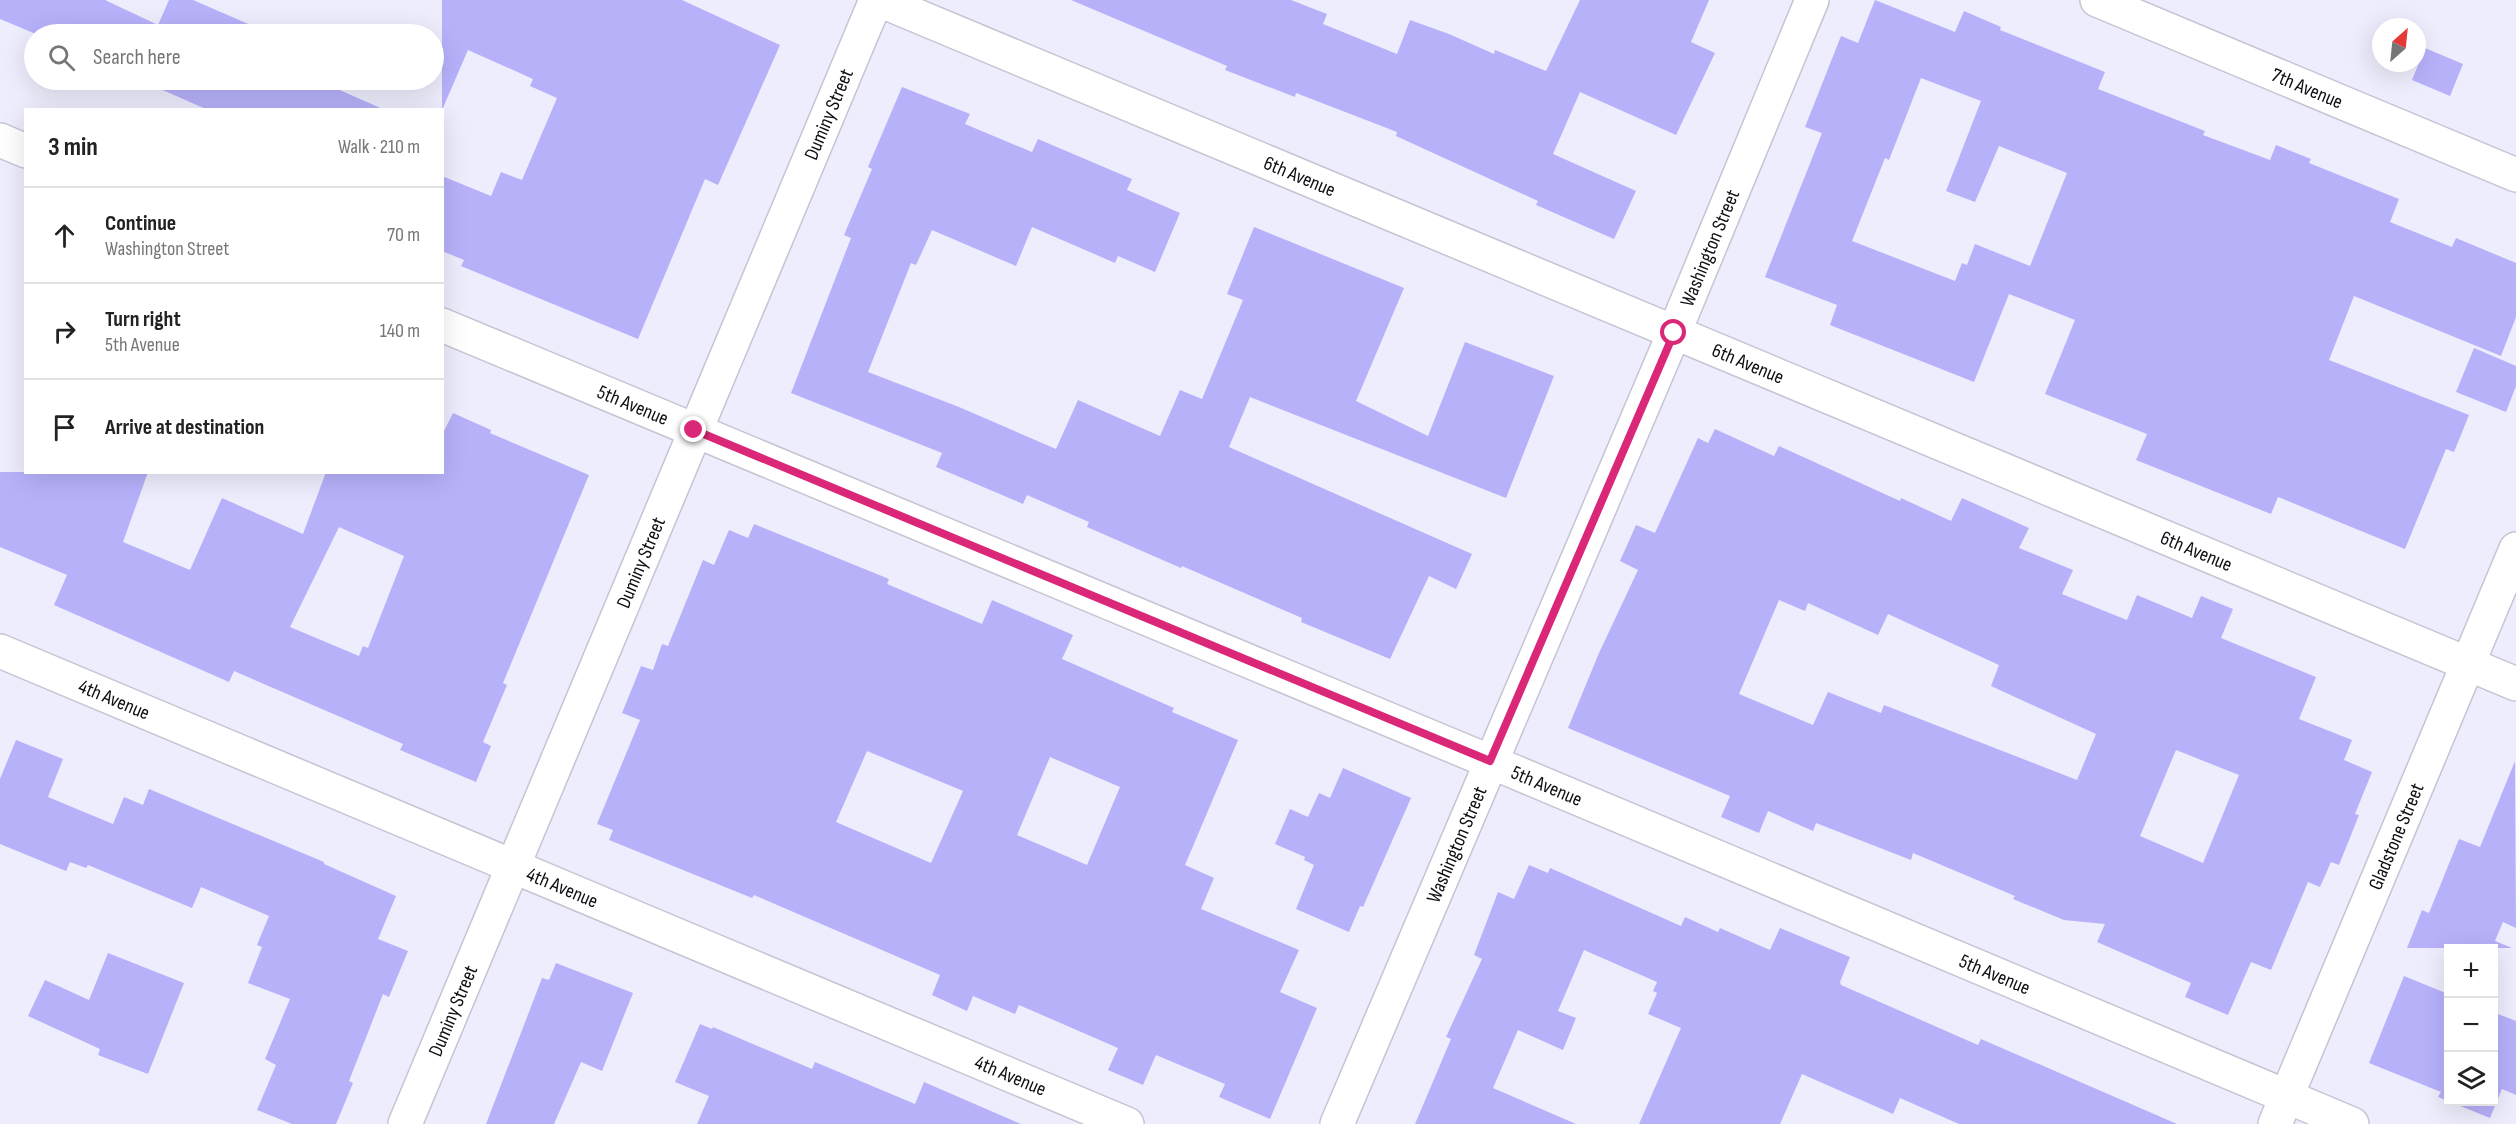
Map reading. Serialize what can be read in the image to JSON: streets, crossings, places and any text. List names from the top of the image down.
{
  "streets": {
    "street": [
      "7th Avenue",
      "Duminy Street",
      "6th Avenue",
      "Washington Street",
      "5th Avenue",
      "4th Avenue",
      "Gladstone Street"
    ]
  },
  "crossings": [
    ["Duminy Street", "6th Avenue"],
    ["Duminy Street", "5th Avenue"],
    ["Duminy Street", "4th Avenue"],
    ["6th Avenue", "Washington Street"],
    ["6th Avenue", "Gladstone Street"],
    ["Washington Street", "5th Avenue"],
    ["5th Avenue", "Gladstone Street"]
  ],
  "north": "top right",
  "page": {
    "search": "Search here",
    "heading": ["3 min", "Walk · 210 m"],
    "list": [
      ["Continue", "Washington Street", "70 m"],
      ["Turn right", "5th Avenue", "140 m"],
      "Arrive at destination"
    ],
    "map_buttons": ["+", "−"]
  }
}
